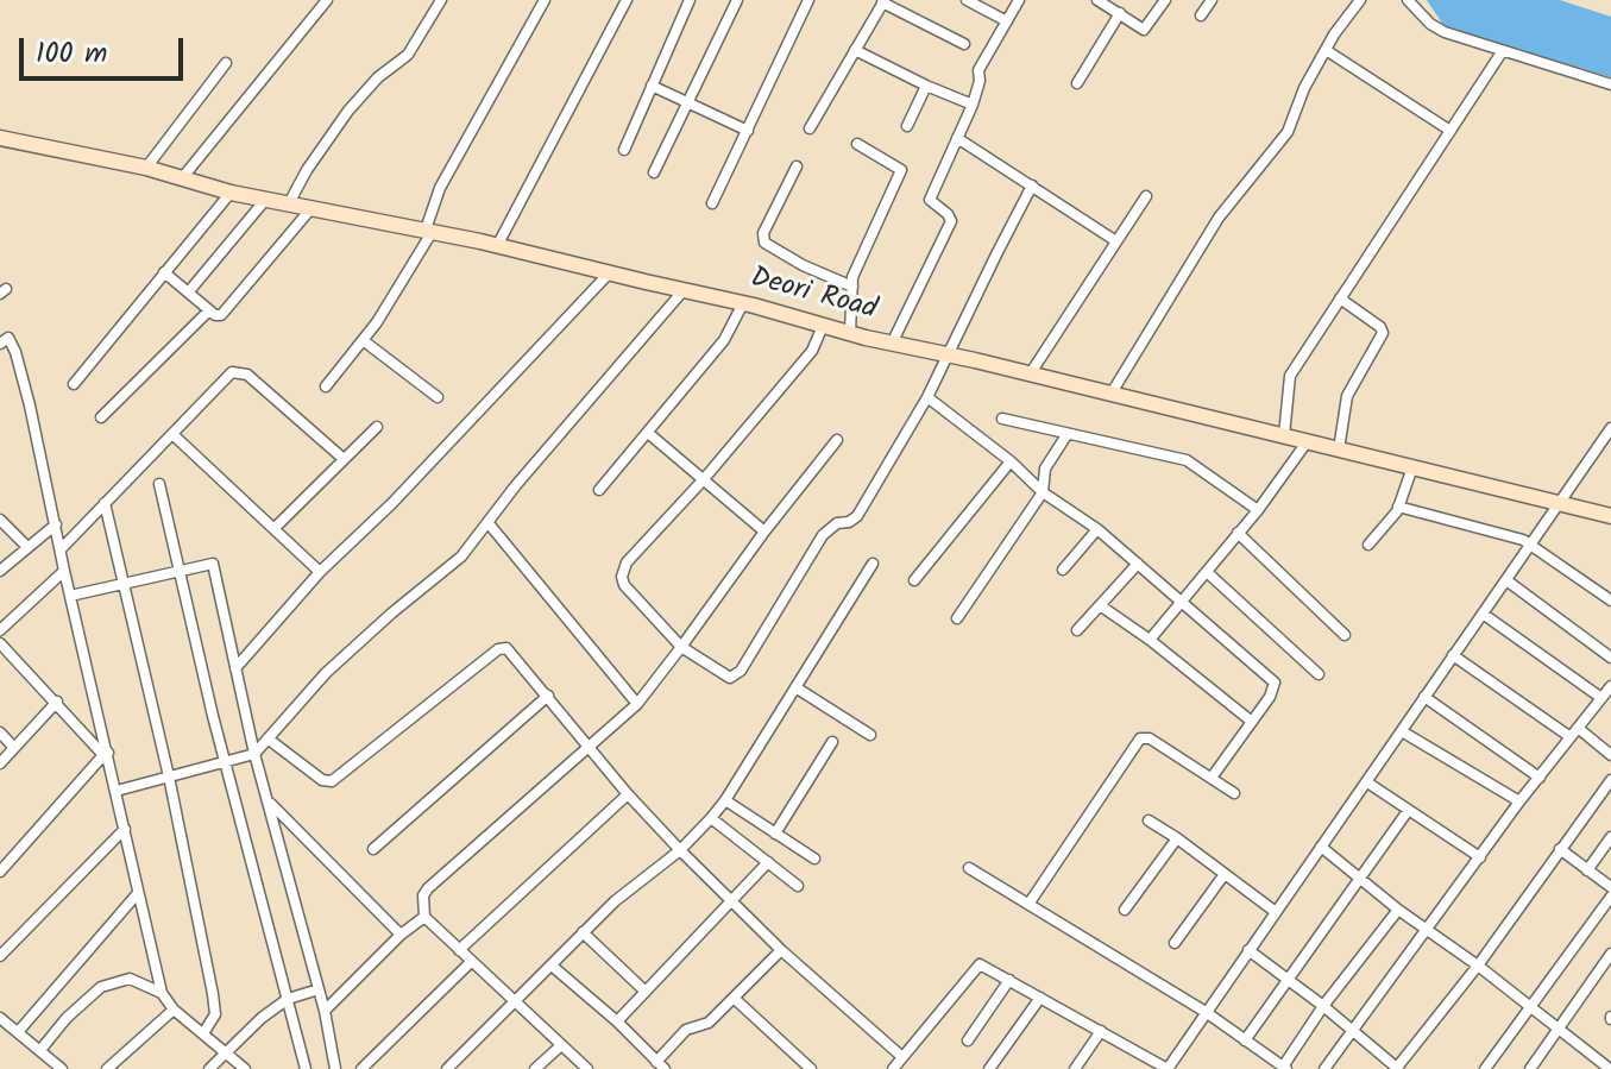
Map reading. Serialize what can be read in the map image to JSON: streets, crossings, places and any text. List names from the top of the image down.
{
  "streets": {
    "street": ["Deori Road"]
  },
  "scale_bar": "100 m"
}
